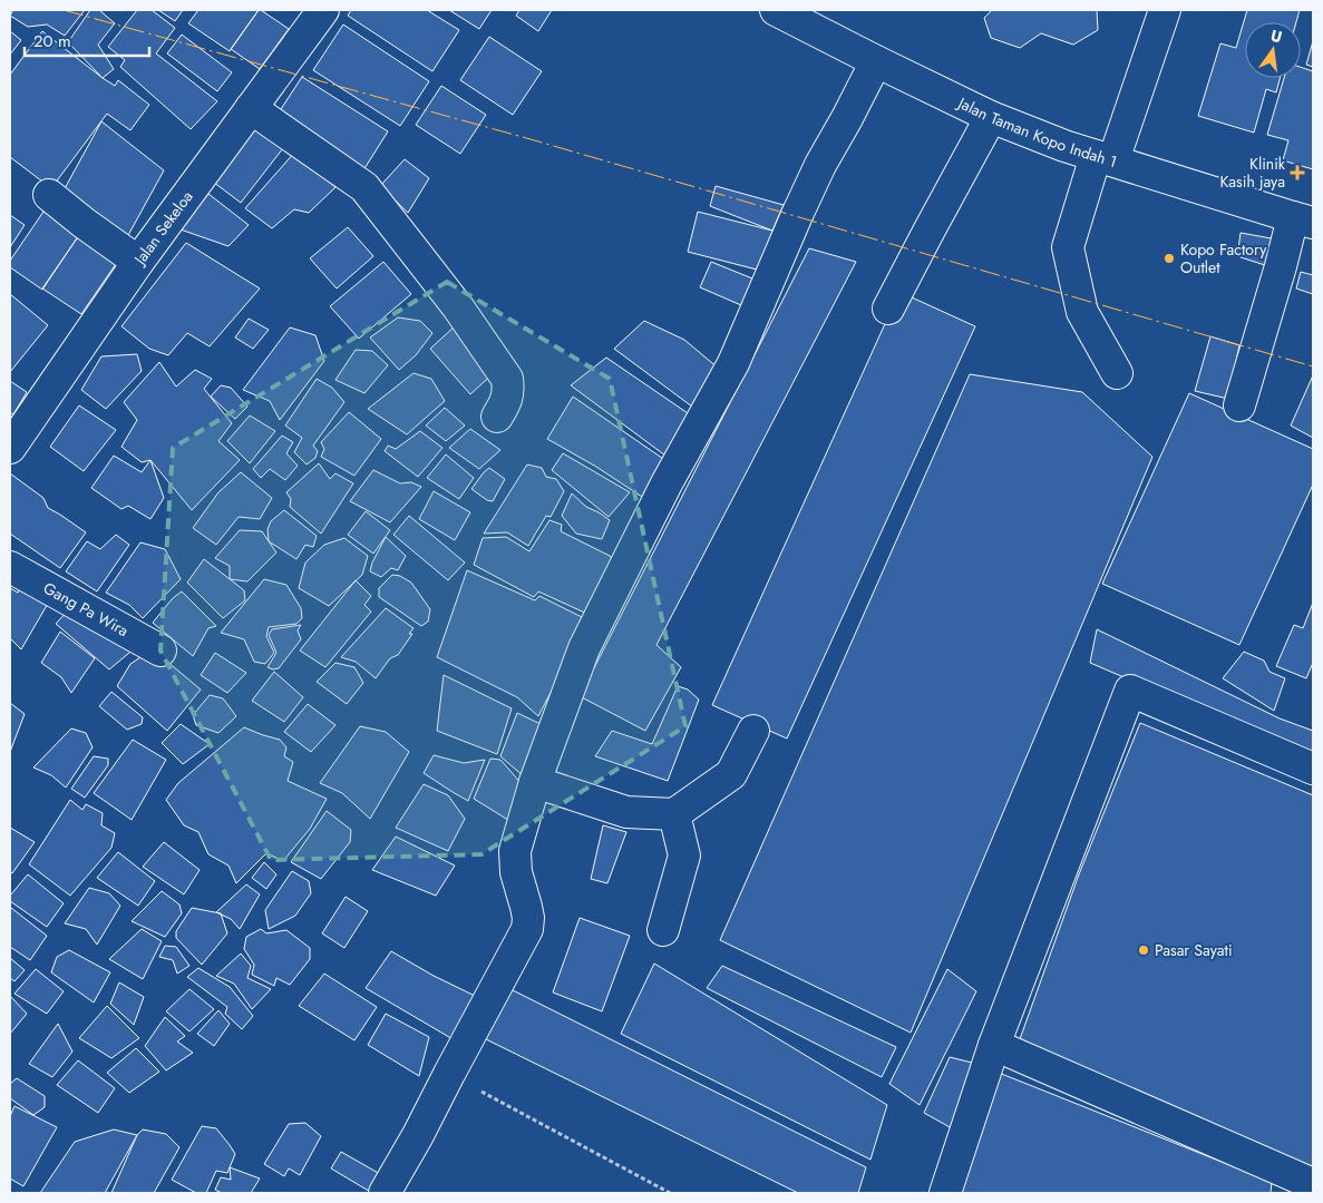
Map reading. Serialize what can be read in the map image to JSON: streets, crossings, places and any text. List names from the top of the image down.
{
  "streets": {
    "street": ["Jalan Taman Kopo Indah 1", "Jalan Sekeloa", "Gang Pa Wira"]
  },
  "places": {
    "health": ["Klinik Kasih jaya"],
    "other": ["Kopo Factory Outlet", "Pasar Sayati"]
  },
  "scale_bar": "20 m",
  "north": "top"
}
